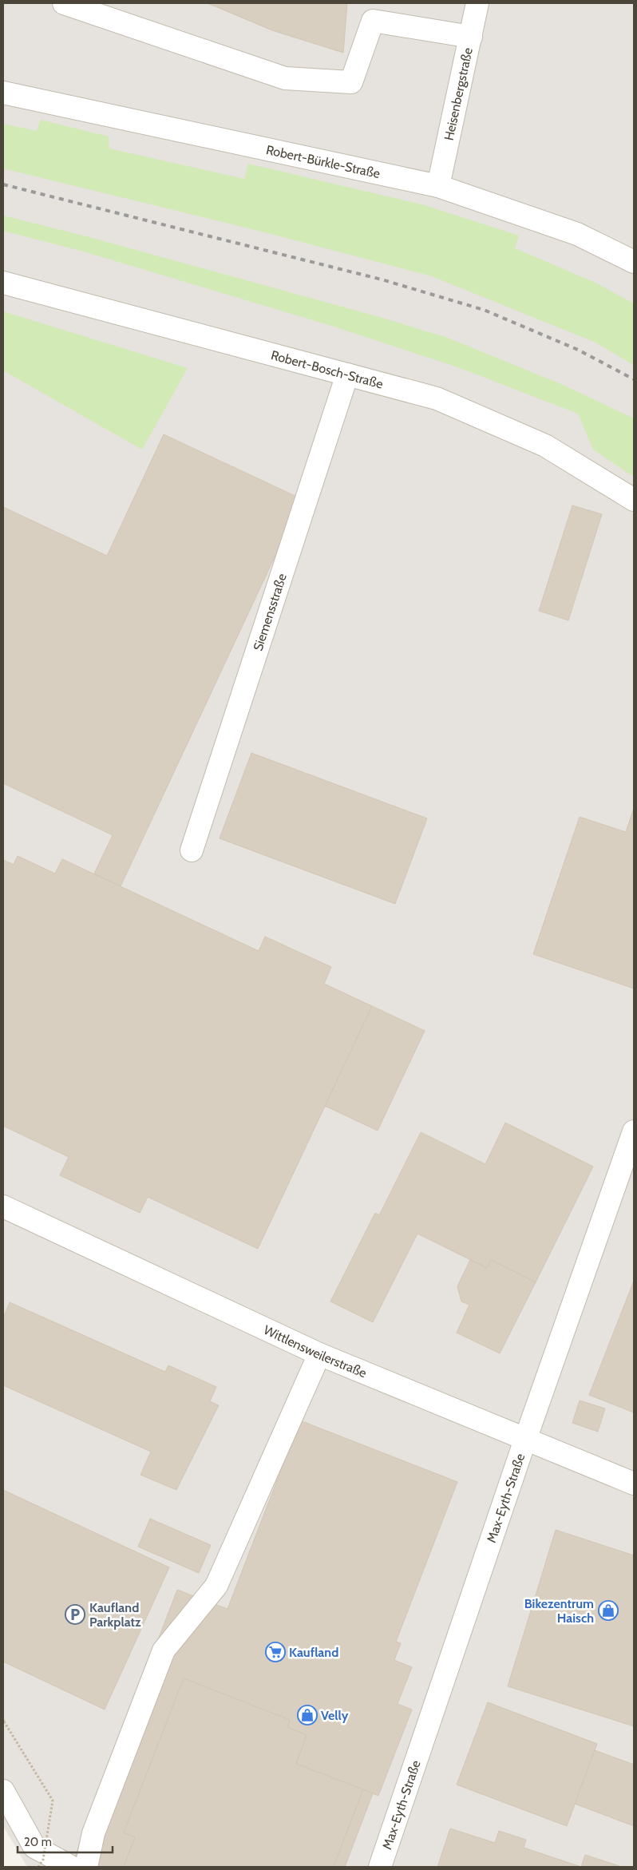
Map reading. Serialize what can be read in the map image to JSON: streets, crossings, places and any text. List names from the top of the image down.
{
  "streets": {
    "street": [
      "Heisenbergstraße",
      "Robert-Bürkle-Straße",
      "Robert-Bosch-Straße",
      "Siemensstraße",
      "Wittlensweilerstraße",
      "Max-Eyth-Straße"
    ]
  },
  "crossings": [
    ["Heisenbergstraße", "Robert-Bürkle-Straße"],
    ["Robert-Bosch-Straße", "Siemensstraße"],
    ["Wittlensweilerstraße", "Max-Eyth-Straße"]
  ],
  "places": {
    "shop": ["Bikezentrum Haisch", "Velly"],
    "parking": ["Kaufland Parkplatz"],
    "supermarket": ["Kaufland"]
  },
  "scale_bar": "20 m"
}
